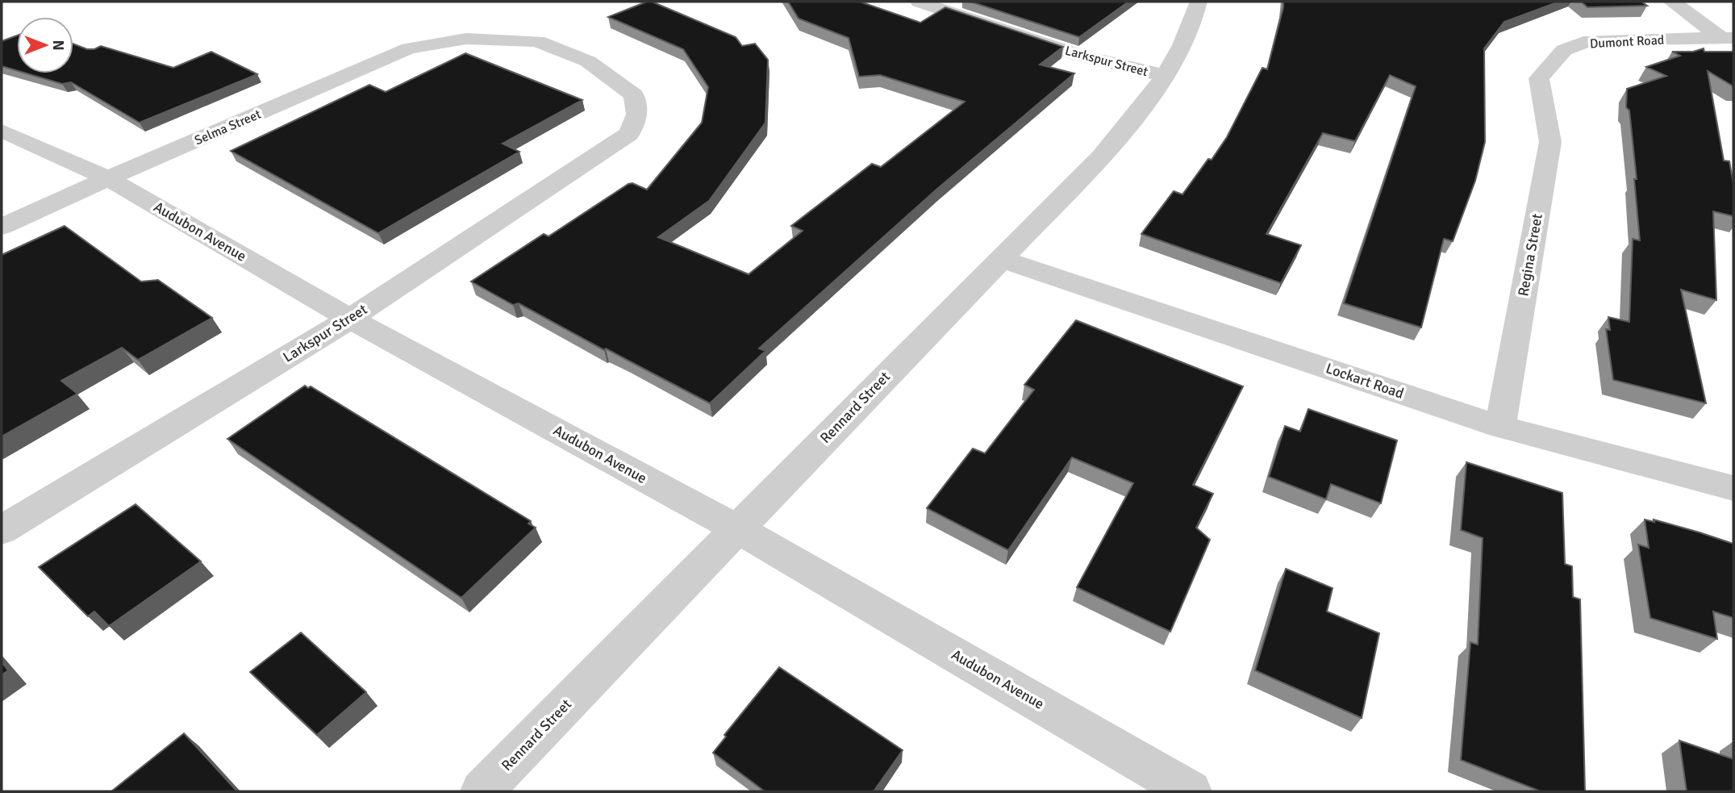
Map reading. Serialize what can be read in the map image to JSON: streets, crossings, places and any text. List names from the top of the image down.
{
  "streets": {
    "street": [
      "Dumont Road",
      "Larkspur Street",
      "Selma Street",
      "Audubon Avenue",
      "Regina Street",
      "Lockart Road",
      "Rennard Street"
    ]
  },
  "crossings": [
    ["Dumont Road", "Regina Street"],
    ["Larkspur Street", "Selma Street"],
    ["Larkspur Street", "Audubon Avenue"],
    ["Larkspur Street", "Rennard Street"],
    ["Selma Street", "Audubon Avenue"],
    ["Audubon Avenue", "Rennard Street"],
    ["Regina Street", "Lockart Road"],
    ["Lockart Road", "Rennard Street"]
  ],
  "north": "right"
}
